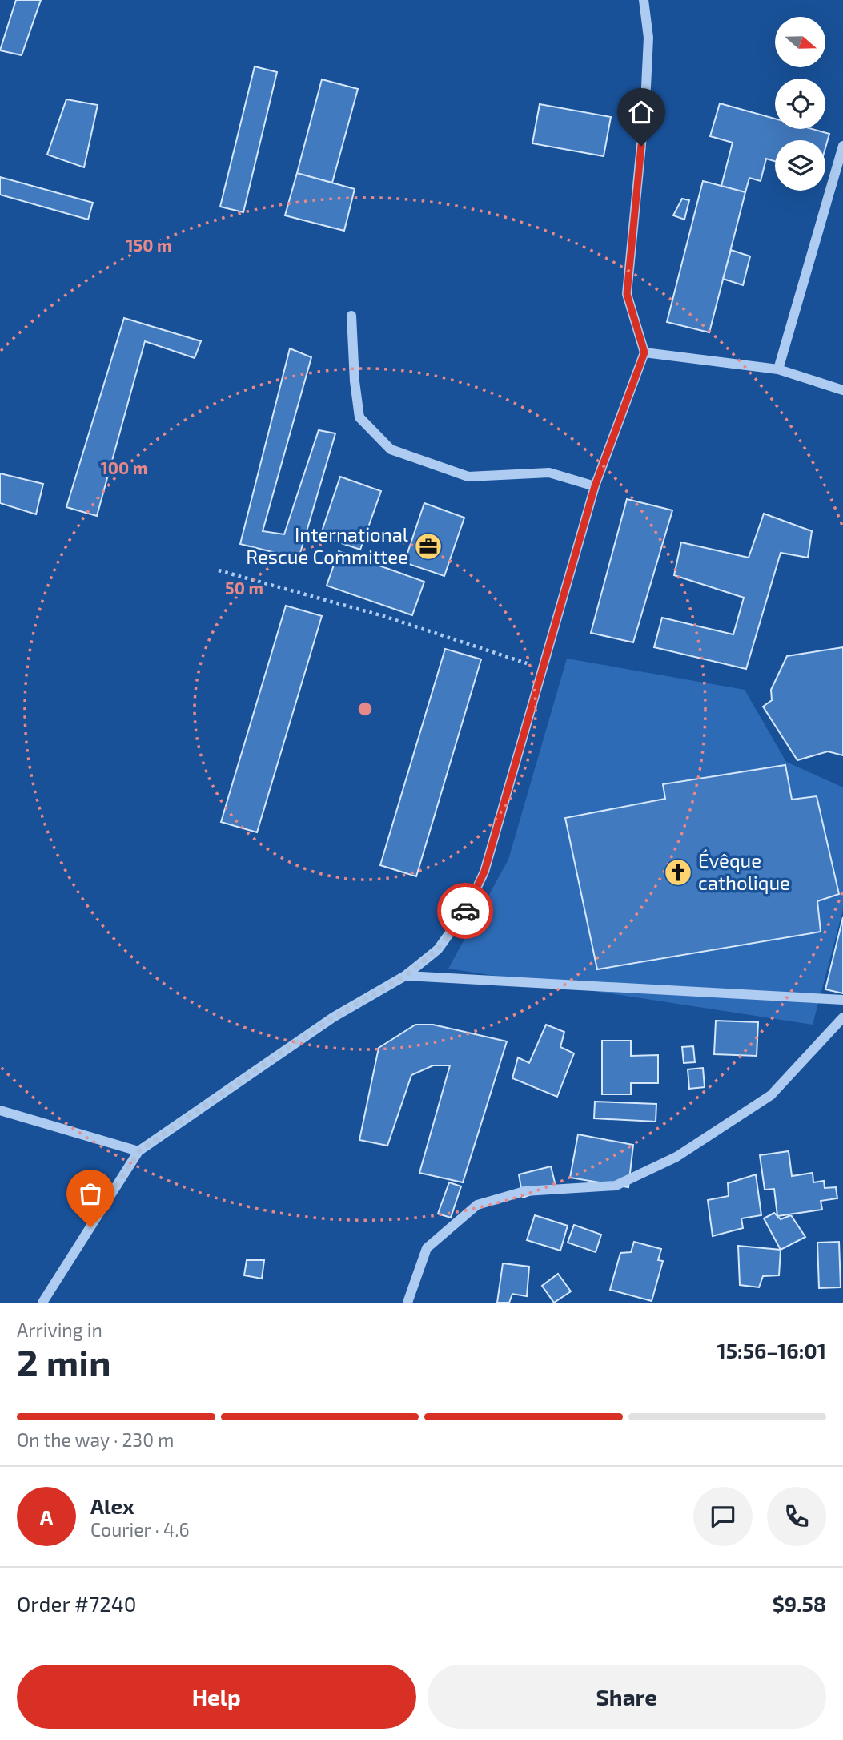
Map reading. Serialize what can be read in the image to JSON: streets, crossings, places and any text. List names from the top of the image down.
{
  "places": {
    "office": ["International Rescue Committee"],
    "church": ["Évêque catholique"]
  },
  "north": "right",
  "page": {
    "heading": ["2 min", "Arriving in", "15:56–16:01"],
    "panel": [
      "Alex",
      "Courier · 4.6",
      "Order #7240",
      "$9.58"
    ],
    "bar": "On the way · 230 m",
    "round": "A",
    "buttons": ["Help", "Share"]
  },
  "rings": ["150 m", "100 m", "50 m"]
}
